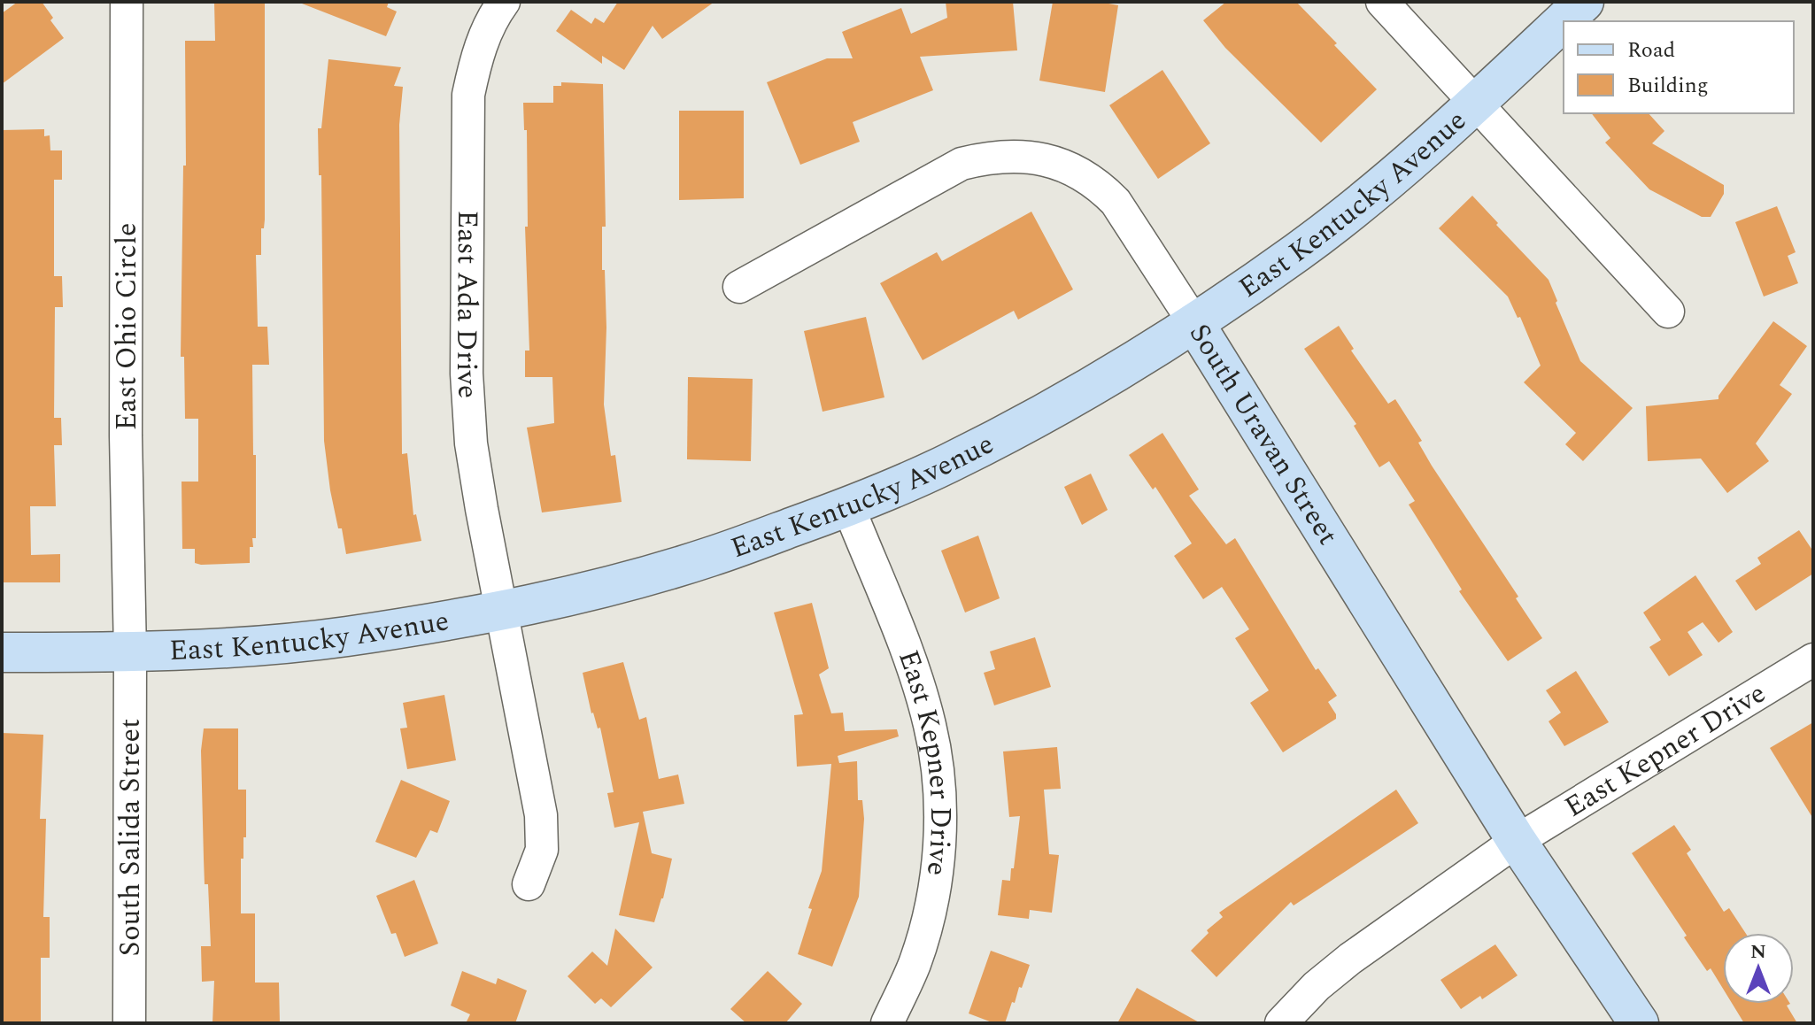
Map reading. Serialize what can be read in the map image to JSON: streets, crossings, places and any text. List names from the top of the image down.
{
  "streets": {
    "street": [
      "East Kentucky Avenue",
      "East Ada Drive",
      "East Ohio Circle",
      "South Uravan Street",
      "East Kepner Drive",
      "South Salida Street"
    ]
  },
  "crossings": [
    ["East Kentucky Avenue", "East Ada Drive"],
    ["East Kentucky Avenue", "East Ohio Circle"],
    ["East Kentucky Avenue", "South Uravan Street"],
    ["East Kentucky Avenue", "East Kepner Drive"],
    ["East Kentucky Avenue", "South Salida Street"],
    ["East Ohio Circle", "South Salida Street"],
    ["South Uravan Street", "East Kepner Drive"]
  ],
  "legend": ["Road", "Building"],
  "north": "top"
}
